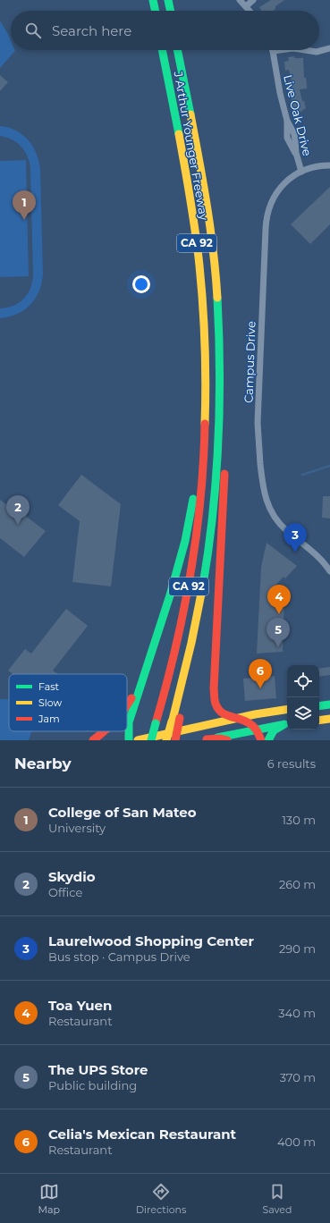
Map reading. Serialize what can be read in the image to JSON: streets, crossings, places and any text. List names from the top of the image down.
{
  "streets": {
    "main road": ["J Arthur Younger Freeway", "CA 92"],
    "street": ["Live Oak Drive", "Campus Drive"]
  },
  "crossings": [
    ["Live Oak Drive", "Campus Drive"]
  ],
  "legend": ["Fast", "Slow", "Jam"],
  "page": {
    "search": "Search here",
    "pins": [
      "1",
      "2",
      "3",
      "4",
      "5",
      "6"
    ],
    "heading": ["Nearby", "6 results"],
    "list": [
      {
        "mark": "1",
        "name": "College of San Mateo",
        "note": "University",
        "value": "130 m"
      },
      {
        "mark": "2",
        "name": "Skydio",
        "note": "Office",
        "value": "260 m"
      },
      {
        "mark": "3",
        "name": "Laurelwood Shopping Center",
        "note": "Bus stop · Campus Drive",
        "value": "290 m"
      },
      {
        "mark": "4",
        "name": "Toa Yuen",
        "note": "Restaurant",
        "value": "340 m"
      },
      {
        "mark": "5",
        "name": "The UPS Store",
        "note": "Public building",
        "value": "370 m"
      },
      {
        "mark": "6",
        "name": "Celia's Mexican Restaurant",
        "note": "Restaurant",
        "value": "400 m"
      }
    ],
    "nav": ["Map", "Directions", "Saved"]
  }
}
